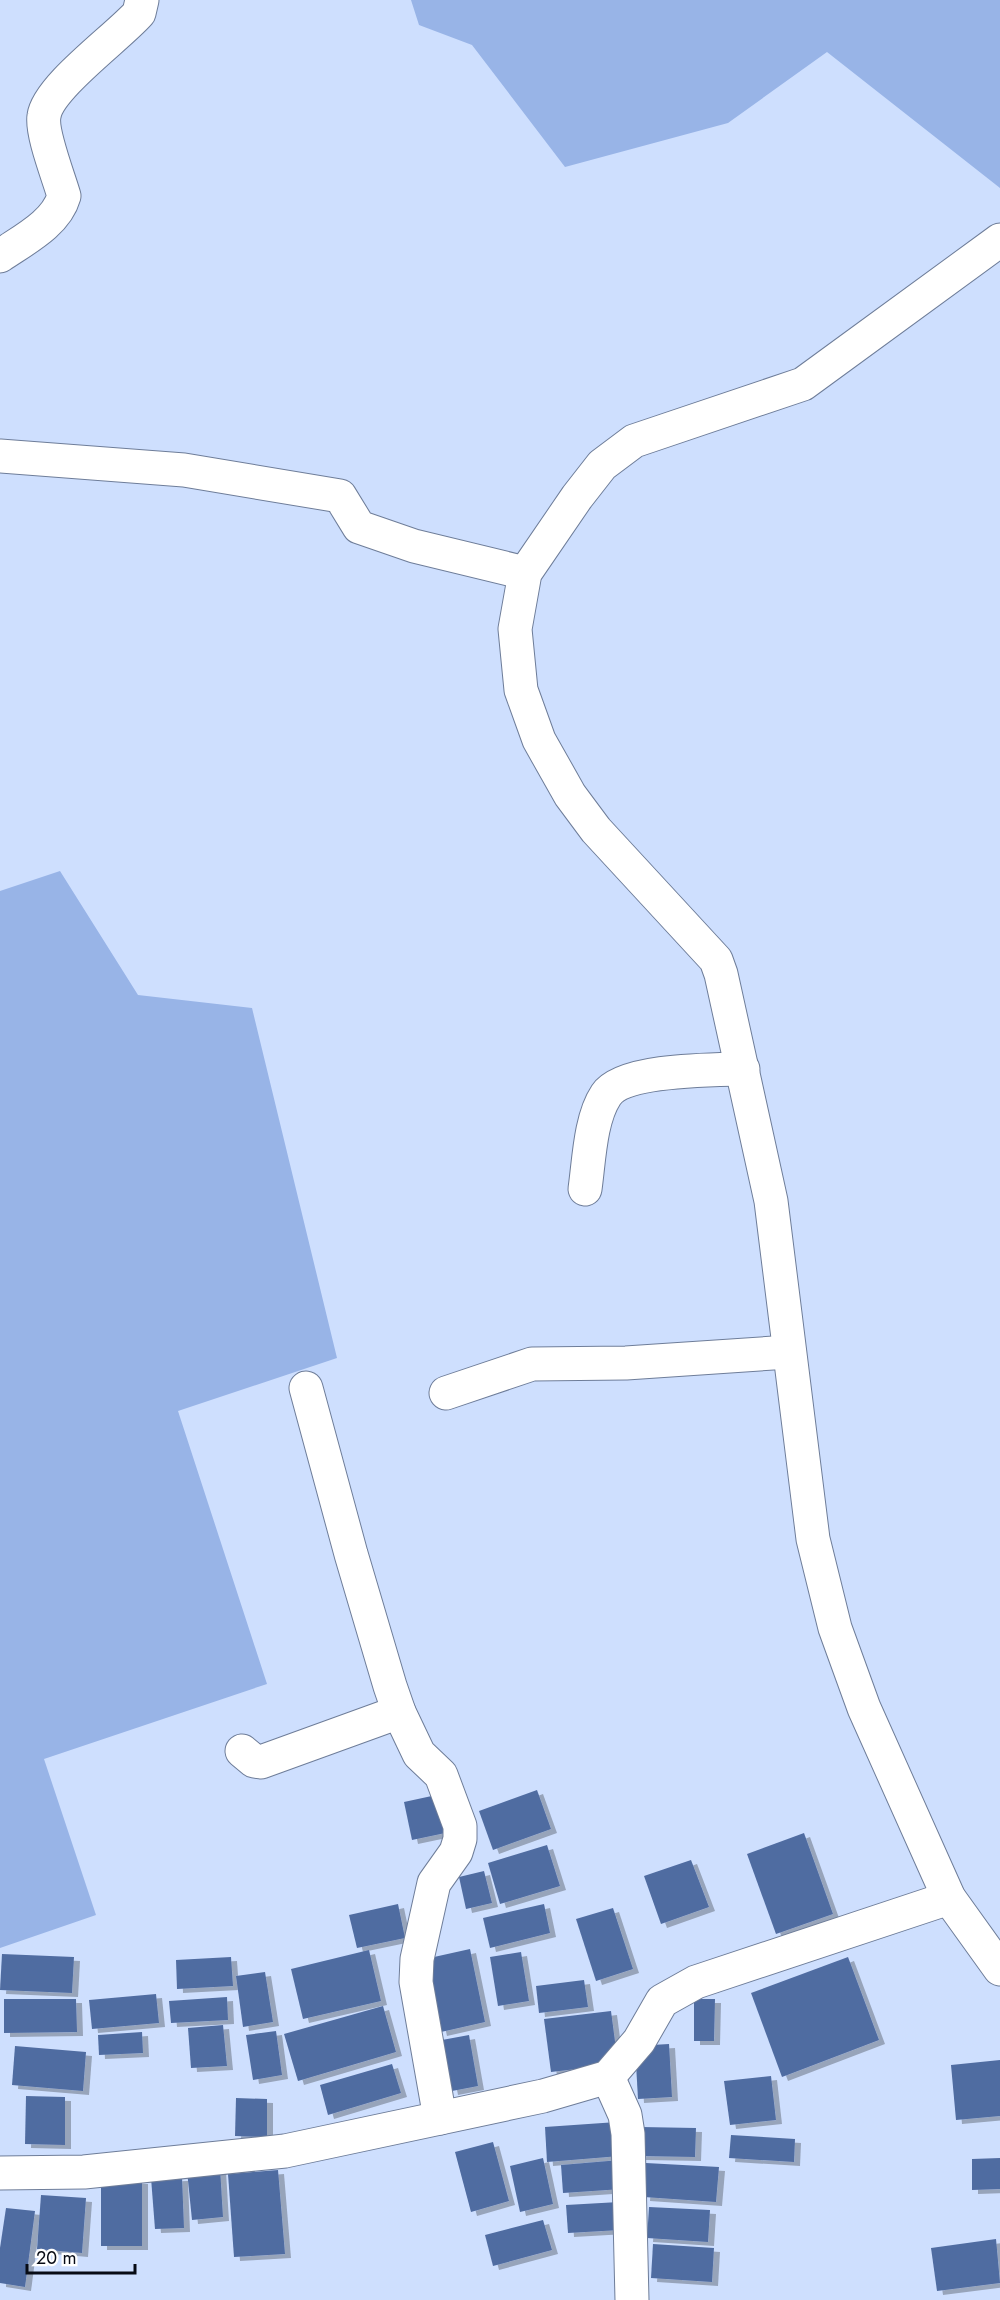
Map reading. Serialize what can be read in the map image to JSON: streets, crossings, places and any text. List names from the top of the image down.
{
  "scale_bar": "20 m"
}
